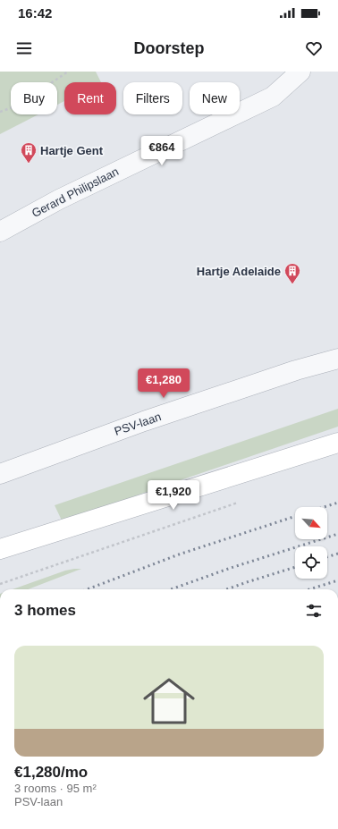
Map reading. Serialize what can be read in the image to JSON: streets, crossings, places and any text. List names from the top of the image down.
{
  "streets": {
    "street": ["Gerard Philipslaan", "PSV-laan"]
  },
  "places": {
    "building": ["Hartje Gent", "Hartje Adelaide"]
  },
  "north": "bottom right",
  "page": {
    "status": "16:42",
    "header": "Doorstep",
    "chip": [
      "Buy",
      "Rent",
      "Filters",
      "New"
    ],
    "price": ["€864", "€1,280", "€1,920"],
    "heading": "3 homes",
    "list": [
      {
        "name": "€1,280/mo",
        "note": "3 rooms · 95 m² · PSV-laan"
      }
    ]
  }
}
